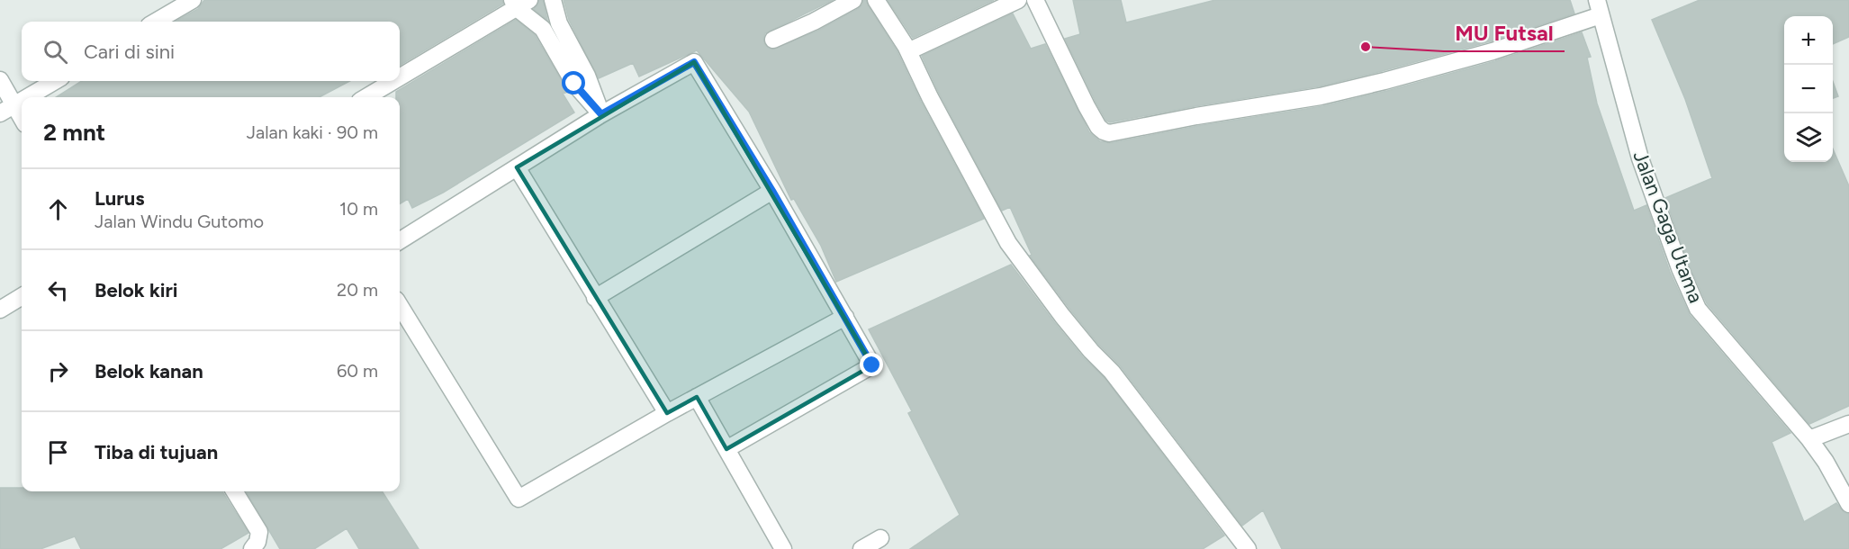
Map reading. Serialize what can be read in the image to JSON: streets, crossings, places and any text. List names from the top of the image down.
{
  "streets": {
    "street": ["Jalan Gaga Utama"]
  },
  "places": ["MU Futsal"],
  "page": {
    "map_buttons": ["+", "−"],
    "search": "Cari di sini",
    "heading": ["2 mnt", "Jalan kaki · 90 m"],
    "list": [
      ["Lurus", "Jalan Windu Gutomo", "10 m"],
      ["Belok kiri", "20 m"],
      ["Belok kanan", "60 m"],
      "Tiba di tujuan"
    ]
  }
}
